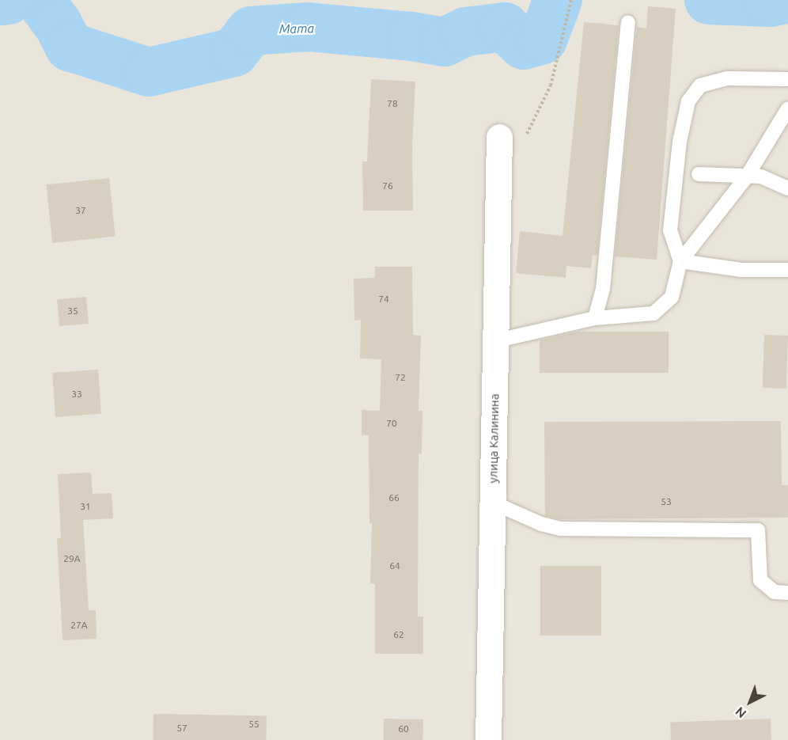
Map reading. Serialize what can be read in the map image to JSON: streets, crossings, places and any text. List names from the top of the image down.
{
  "streets": {
    "street": ["улица Калинина"]
  },
  "water": ["Мата"],
  "house_numbers": [
    "78",
    "76",
    "37",
    "74",
    "35",
    "72",
    "33",
    "70",
    "66",
    "53",
    "31",
    "29А",
    "64",
    "27А",
    "62",
    "55",
    "57",
    "60"
  ],
  "north": "bottom left"
}
